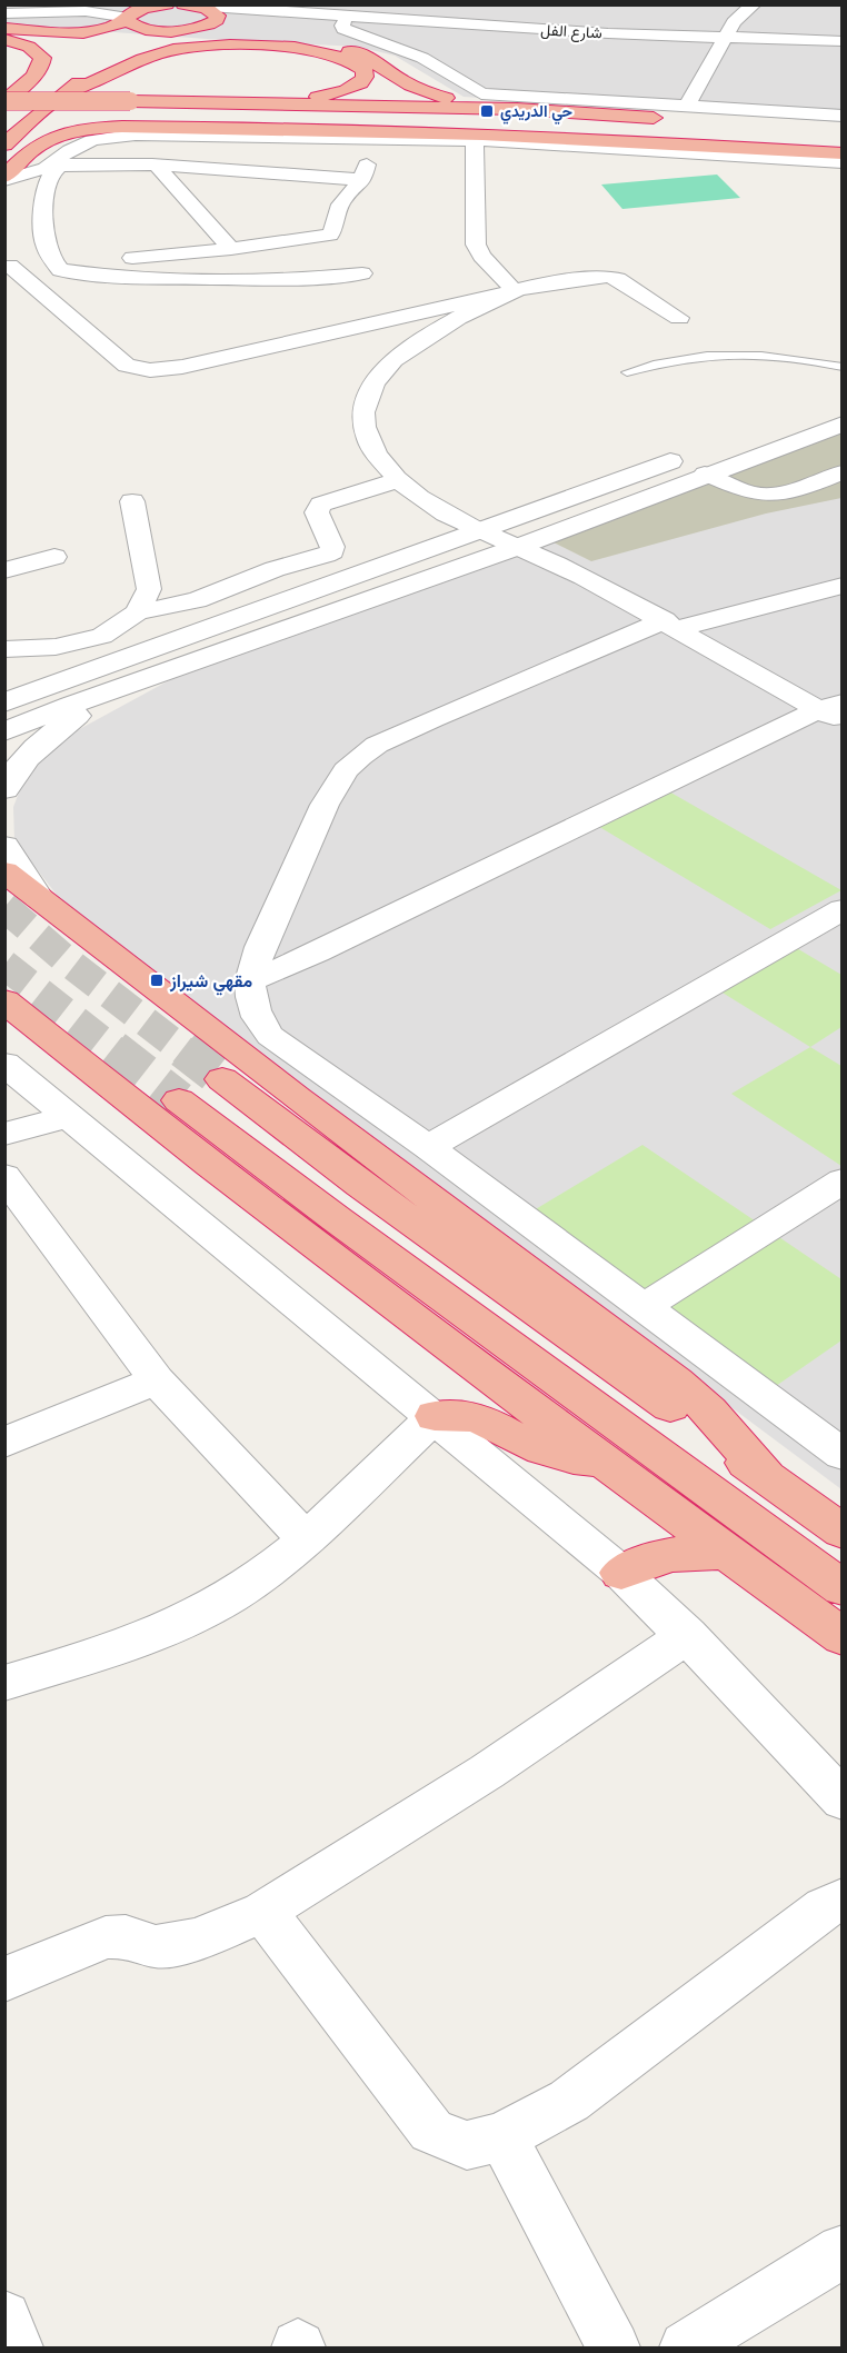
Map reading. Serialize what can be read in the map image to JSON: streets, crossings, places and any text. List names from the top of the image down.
{
  "streets": {
    "street": ["شارع الفل"]
  },
  "places": {
    "transit": ["حي الدريدي", "مقهي شيراز"]
  }
}
